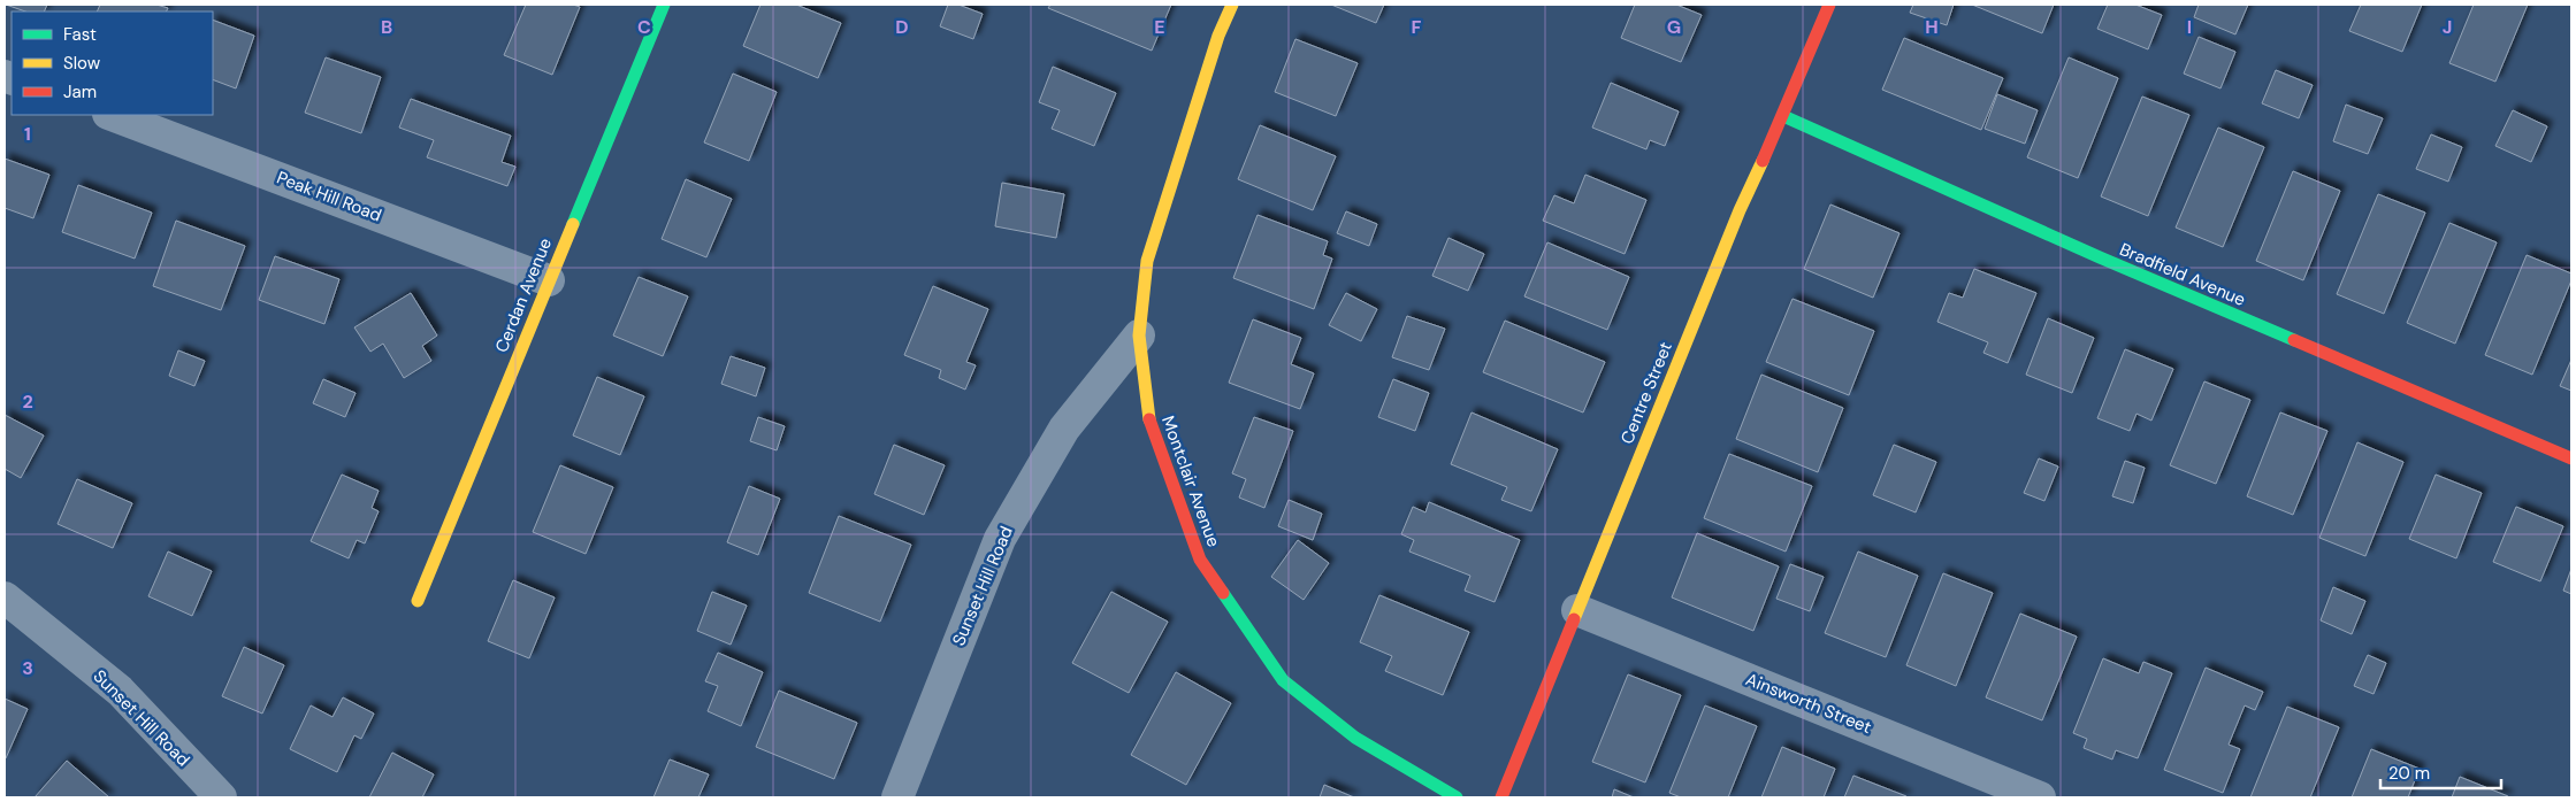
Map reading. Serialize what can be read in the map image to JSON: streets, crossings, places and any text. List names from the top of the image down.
{
  "streets": {
    "street": [
      "Peak Hill Road",
      "Bradfield Avenue",
      "Cerdan Avenue",
      "Centre Street",
      "Montclair Avenue",
      "Sunset Hill Road",
      "Ainsworth Street"
    ]
  },
  "crossings": [
    ["Peak Hill Road", "Cerdan Avenue"],
    ["Bradfield Avenue", "Centre Street"],
    ["Centre Street", "Ainsworth Street"],
    ["Montclair Avenue", "Sunset Hill Road"]
  ],
  "legend": ["Fast", "Slow", "Jam"],
  "scale_bar": "20 m",
  "grid": {
    "columns": [
      "B",
      "C",
      "D",
      "E",
      "F",
      "G",
      "H",
      "I",
      "J"
    ],
    "rows": ["1", "2", "3"]
  }
}
